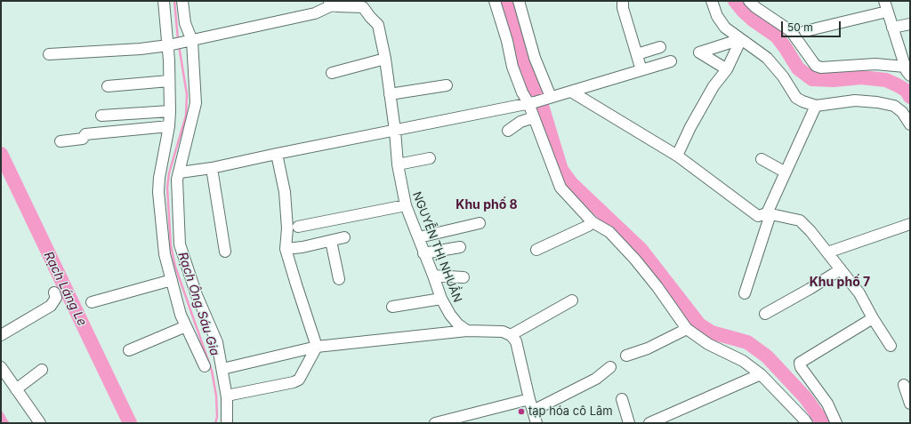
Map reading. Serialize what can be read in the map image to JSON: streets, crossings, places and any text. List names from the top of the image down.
{
  "streets": {
    "street": ["NGUYỄN THỊ NHUẦN"]
  },
  "districts": ["Khu phố 8", "Khu phố 7"],
  "water": ["Rạch Láng Le", "Rạch Ông Sáu Gia"],
  "places": ["tạp hóa cô Lâm"],
  "scale_bar": "50 m"
}
